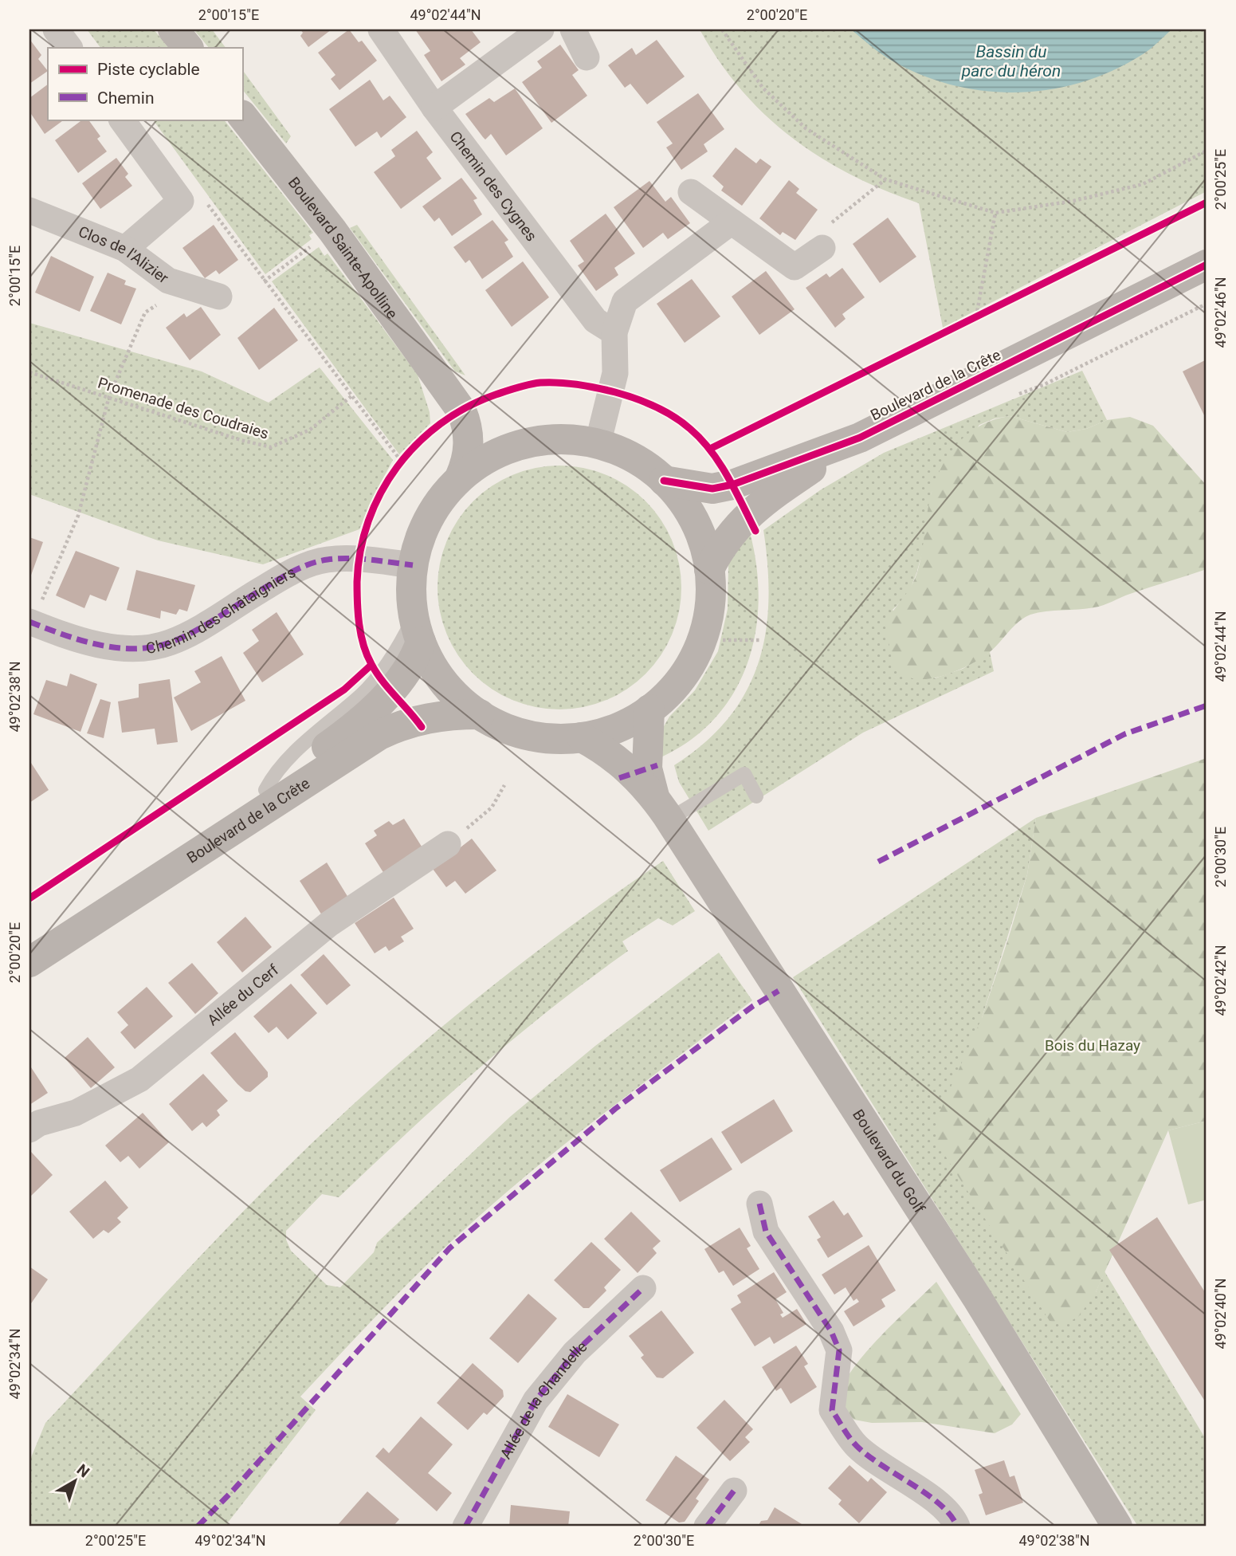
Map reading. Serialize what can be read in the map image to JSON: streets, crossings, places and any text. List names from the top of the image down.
{
  "streets": {
    "main road": ["Boulevard Sainte-Apolline", "Boulevard de la Crête", "Boulevard du Golf"],
    "street": [
      "Chemin des Cygnes",
      "Clos de l'Alizier",
      "Chemin des Châtaigniers",
      "Allée du Cerf",
      "Allée de la Chandelle"
    ],
    "path": ["Promenade des Coudraies"]
  },
  "water": ["Bassin du parc du héron"],
  "parks": ["Bois du Hazay"],
  "legend": ["Piste cyclable", "Chemin"],
  "north": "top right",
  "coordinates": [
    "2°00'15\"E",
    "49°02'44\"N",
    "2°00'20\"E",
    "2°00'25\"E",
    "49°02'46\"N",
    "49°02'38\"N",
    "2°00'30\"E",
    "49°02'42\"N",
    "49°02'40\"N",
    "49°02'34\"N"
  ]
}
